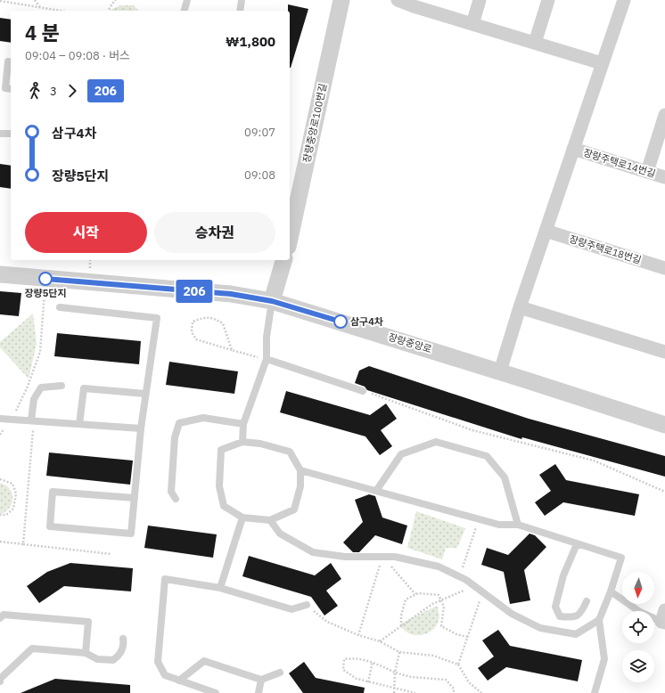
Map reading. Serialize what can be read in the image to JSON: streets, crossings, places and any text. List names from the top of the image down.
{
  "streets": {
    "street": [
      "장량중앙로100번길",
      "장량주택로14번길",
      "장량주택로18번길",
      "장량중앙로"
    ]
  },
  "places": ["장량5단지", "삼구4차"],
  "lines": ["bus line 206"],
  "north": "bottom",
  "page": {
    "on_map": "206",
    "heading": ["4 분", "09:04 – 09:08 · 버스", "₩1,800"],
    "legs": ["3", "206"],
    "list": [
      {
        "name": "삼구4차",
        "value": "09:07"
      },
      {
        "name": "장량5단지",
        "value": "09:08"
      }
    ],
    "buttons": ["시작", "승차권"]
  }
}
